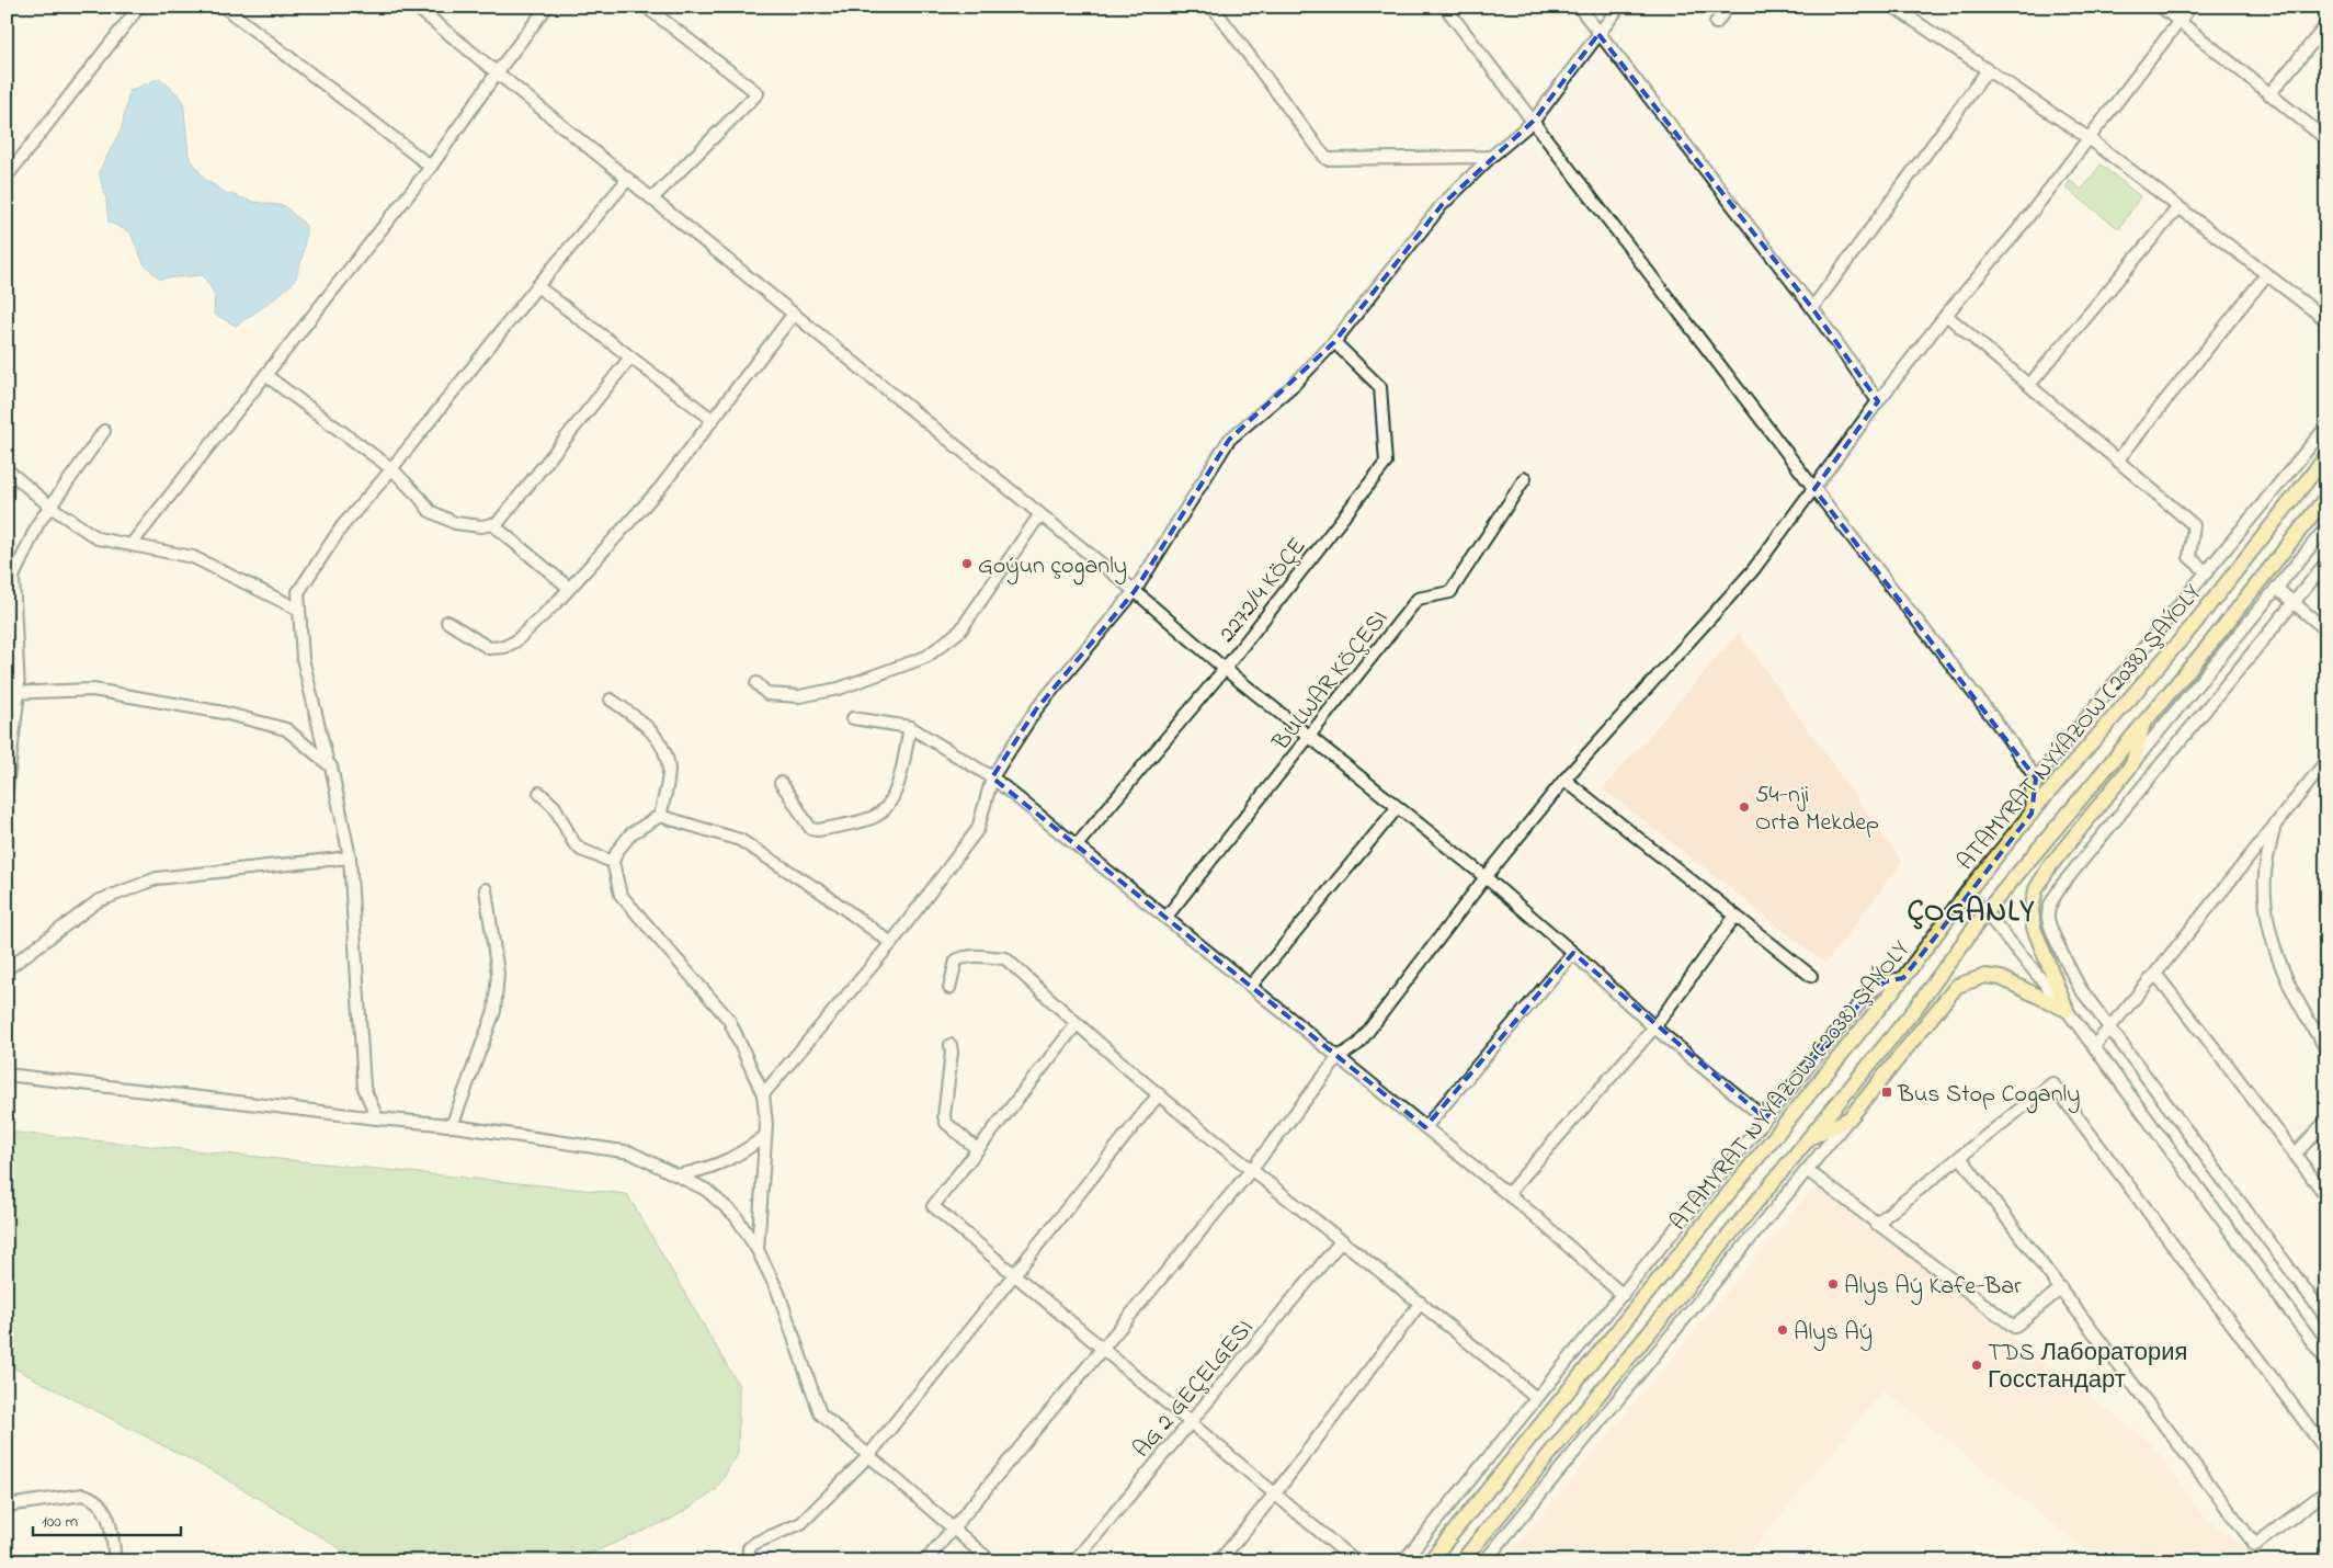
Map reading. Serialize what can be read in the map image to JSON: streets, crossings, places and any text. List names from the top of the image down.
{
  "streets": {
    "main road": ["ATAMYRAT NYÝAZOW (2038) ŞAÝOLY"],
    "street": ["2272/4 KÖÇE", "BULWAR KÖÇESI", "AG 2 GEÇELGESI"]
  },
  "districts": ["ÇOGANLY"],
  "places": {
    "other": [
      "Goýun çoganly",
      "54-nji Orta Mekdep",
      "Alys Aý Kafe-Bar",
      "Alys Aý",
      "TDS Лаборатория Госстандарт"
    ],
    "transit": ["Bus Stop Coganly"]
  },
  "scale_bar": "100 m"
}
